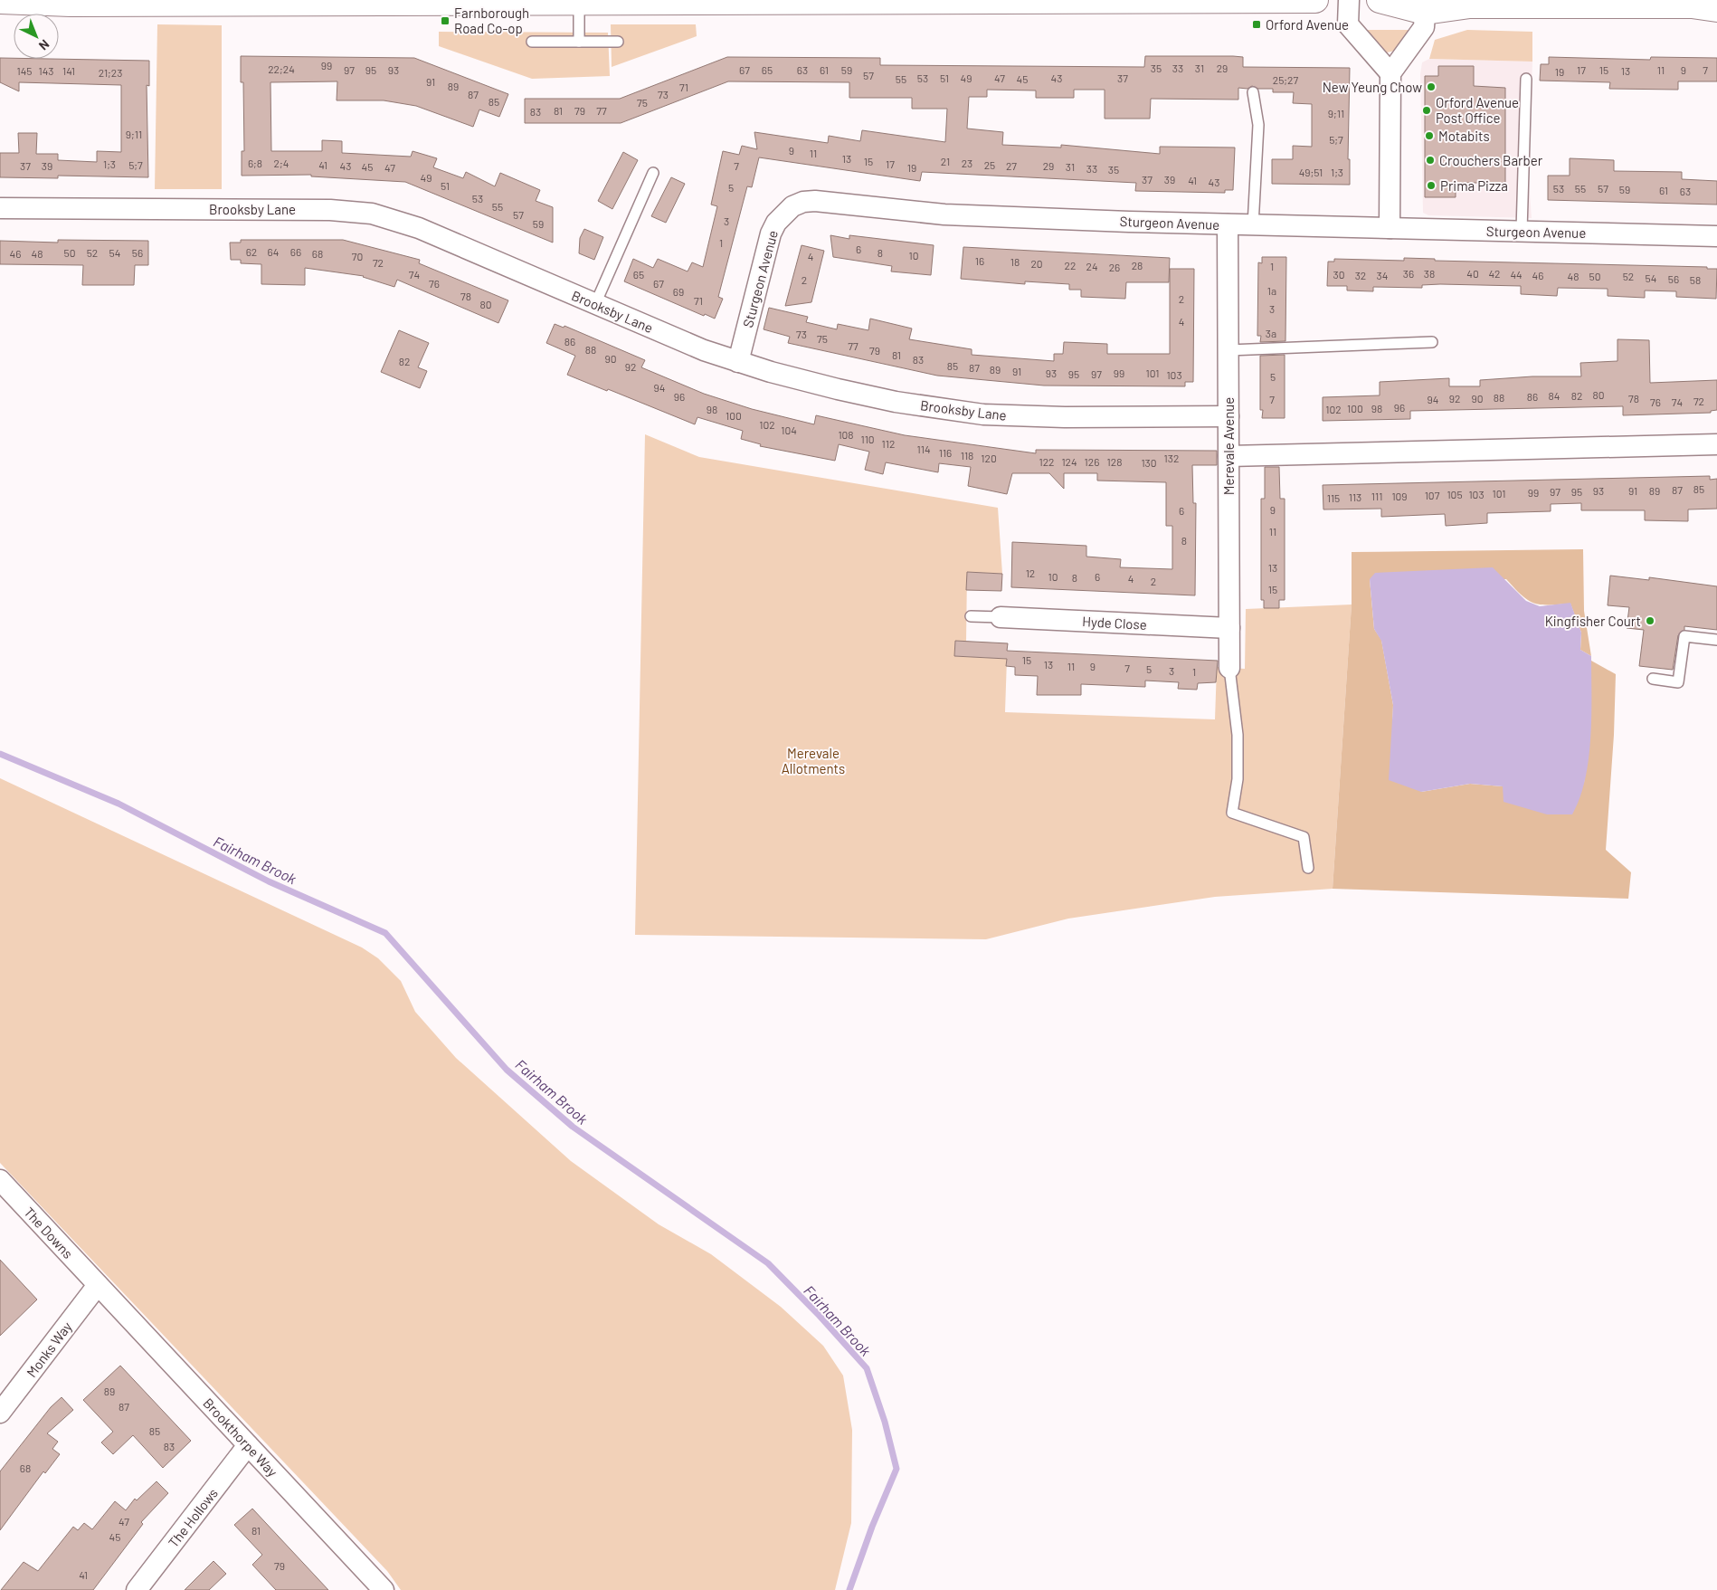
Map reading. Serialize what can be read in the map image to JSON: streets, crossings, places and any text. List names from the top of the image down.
{
  "streets": {
    "street": [
      "Brooksby Lane",
      "Sturgeon Avenue",
      "Merevale Avenue",
      "Hyde Close",
      "The Downs",
      "Monks Way",
      "Brookthorpe Way",
      "The Hollows"
    ]
  },
  "crossings": [
    ["Brooksby Lane", "Sturgeon Avenue"],
    ["Brooksby Lane", "Merevale Avenue"],
    ["Sturgeon Avenue", "Merevale Avenue"],
    ["Merevale Avenue", "Hyde Close"],
    ["The Downs", "Monks Way"],
    ["The Downs", "Brookthorpe Way"],
    ["Monks Way", "Brookthorpe Way"],
    ["Brookthorpe Way", "The Hollows"]
  ],
  "water": ["Fairham Brook"],
  "parks": ["Merevale Allotments"],
  "places": {
    "transit": ["Farnborough Road Co-op", "Orford Avenue"],
    "other": [
      "New Yeung Chow",
      "Orford Avenue Post Office",
      "Motabits",
      "Crouchers Barber",
      "Prima Pizza",
      "Kingfisher Court"
    ]
  },
  "house_numbers": [
    "99",
    "35",
    "33",
    "31",
    "29",
    "22;24",
    "97",
    "95",
    "93",
    "67",
    "65",
    "63",
    "61",
    "59",
    "17",
    "15",
    "11",
    "9",
    "7",
    "145",
    "143",
    "141",
    "13",
    "19",
    "21;23",
    "57",
    "53",
    "51",
    "49",
    "47",
    "43",
    "37",
    "55",
    "45",
    "25;27",
    "91",
    "89",
    "71",
    "87",
    "73",
    "85",
    "75",
    "81",
    "79",
    "77",
    "83",
    "9;11",
    "9;11",
    "5;7",
    "9",
    "11",
    "13",
    "15",
    "21",
    "6;8",
    "2;4",
    "23",
    "1;3",
    "17",
    "5;7",
    "41",
    "25",
    "37",
    "39",
    "43",
    "7",
    "27",
    "29",
    "45",
    "31",
    "47",
    "19",
    "33",
    "35",
    "49;51",
    "1;3",
    "49",
    "37",
    "39",
    "41",
    "43",
    "51",
    "5",
    "53",
    "55",
    "57",
    "59",
    "61",
    "63",
    "53",
    "55",
    "57",
    "3",
    "59",
    "1",
    "6",
    "62",
    "64",
    "66",
    "50",
    "52",
    "54",
    "56",
    "8",
    "46",
    "48",
    "68",
    "10",
    "70",
    "4",
    "16",
    "18",
    "72",
    "20",
    "22",
    "28",
    "24",
    "1",
    "26",
    "36",
    "38",
    "40",
    "42",
    "74",
    "65",
    "30",
    "44",
    "32",
    "34",
    "46",
    "48",
    "50",
    "52",
    "54",
    "56",
    "2",
    "58",
    "76",
    "67",
    "1a",
    "69",
    "78",
    "2",
    "71",
    "80",
    "3",
    "4",
    "3a",
    "73",
    "75",
    "86",
    "77",
    "88",
    "79",
    "81",
    "90",
    "83",
    "82",
    "85",
    "92",
    "87",
    "89",
    "91",
    "93",
    "99",
    "101",
    "95",
    "97",
    "103",
    "5",
    "94",
    "80",
    "84",
    "82",
    "96",
    "86",
    "88",
    "92",
    "90",
    "78",
    "7",
    "94",
    "72",
    "76",
    "74",
    "96",
    "100",
    "98",
    "98",
    "102",
    "100",
    "102",
    "104",
    "108",
    "110",
    "112",
    "114",
    "116",
    "118",
    "120",
    "132",
    "122",
    "124",
    "126",
    "128",
    "130",
    "85",
    "87",
    "93",
    "91",
    "89",
    "97",
    "95",
    "99",
    "101",
    "105",
    "103",
    "107",
    "111",
    "109",
    "113",
    "115",
    "9",
    "6",
    "11",
    "8",
    "13",
    "12",
    "10",
    "6",
    "8",
    "4",
    "2",
    "15",
    "15",
    "13",
    "11",
    "9",
    "7",
    "5",
    "3",
    "1",
    "89",
    "87",
    "85",
    "83",
    "68",
    "47",
    "81",
    "45",
    "79",
    "41"
  ],
  "north": "bottom right"
}
